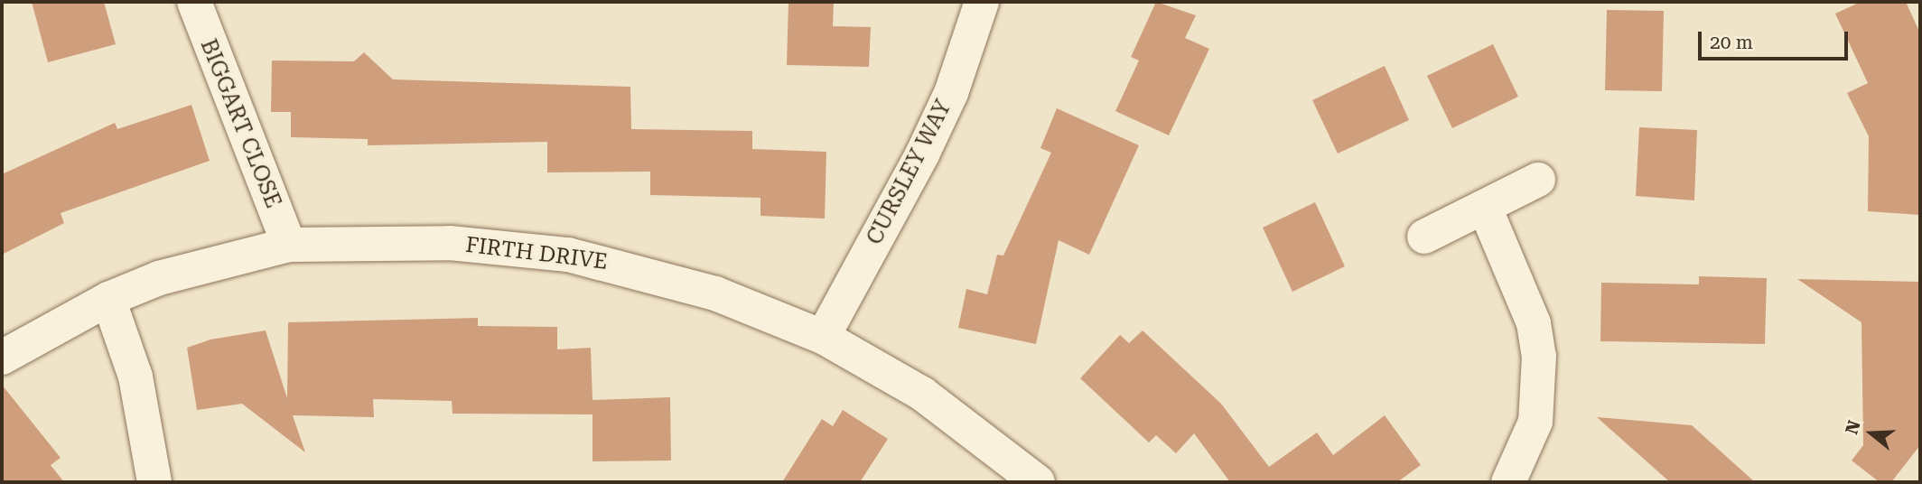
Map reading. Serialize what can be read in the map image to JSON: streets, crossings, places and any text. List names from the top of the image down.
{
  "streets": {
    "street": ["BIGGART CLOSE", "CURSLEY WAY", "FIRTH DRIVE"]
  },
  "crossings": [
    ["BIGGART CLOSE", "FIRTH DRIVE"],
    ["CURSLEY WAY", "FIRTH DRIVE"]
  ],
  "scale_bar": "20 m",
  "north": "left"
}
